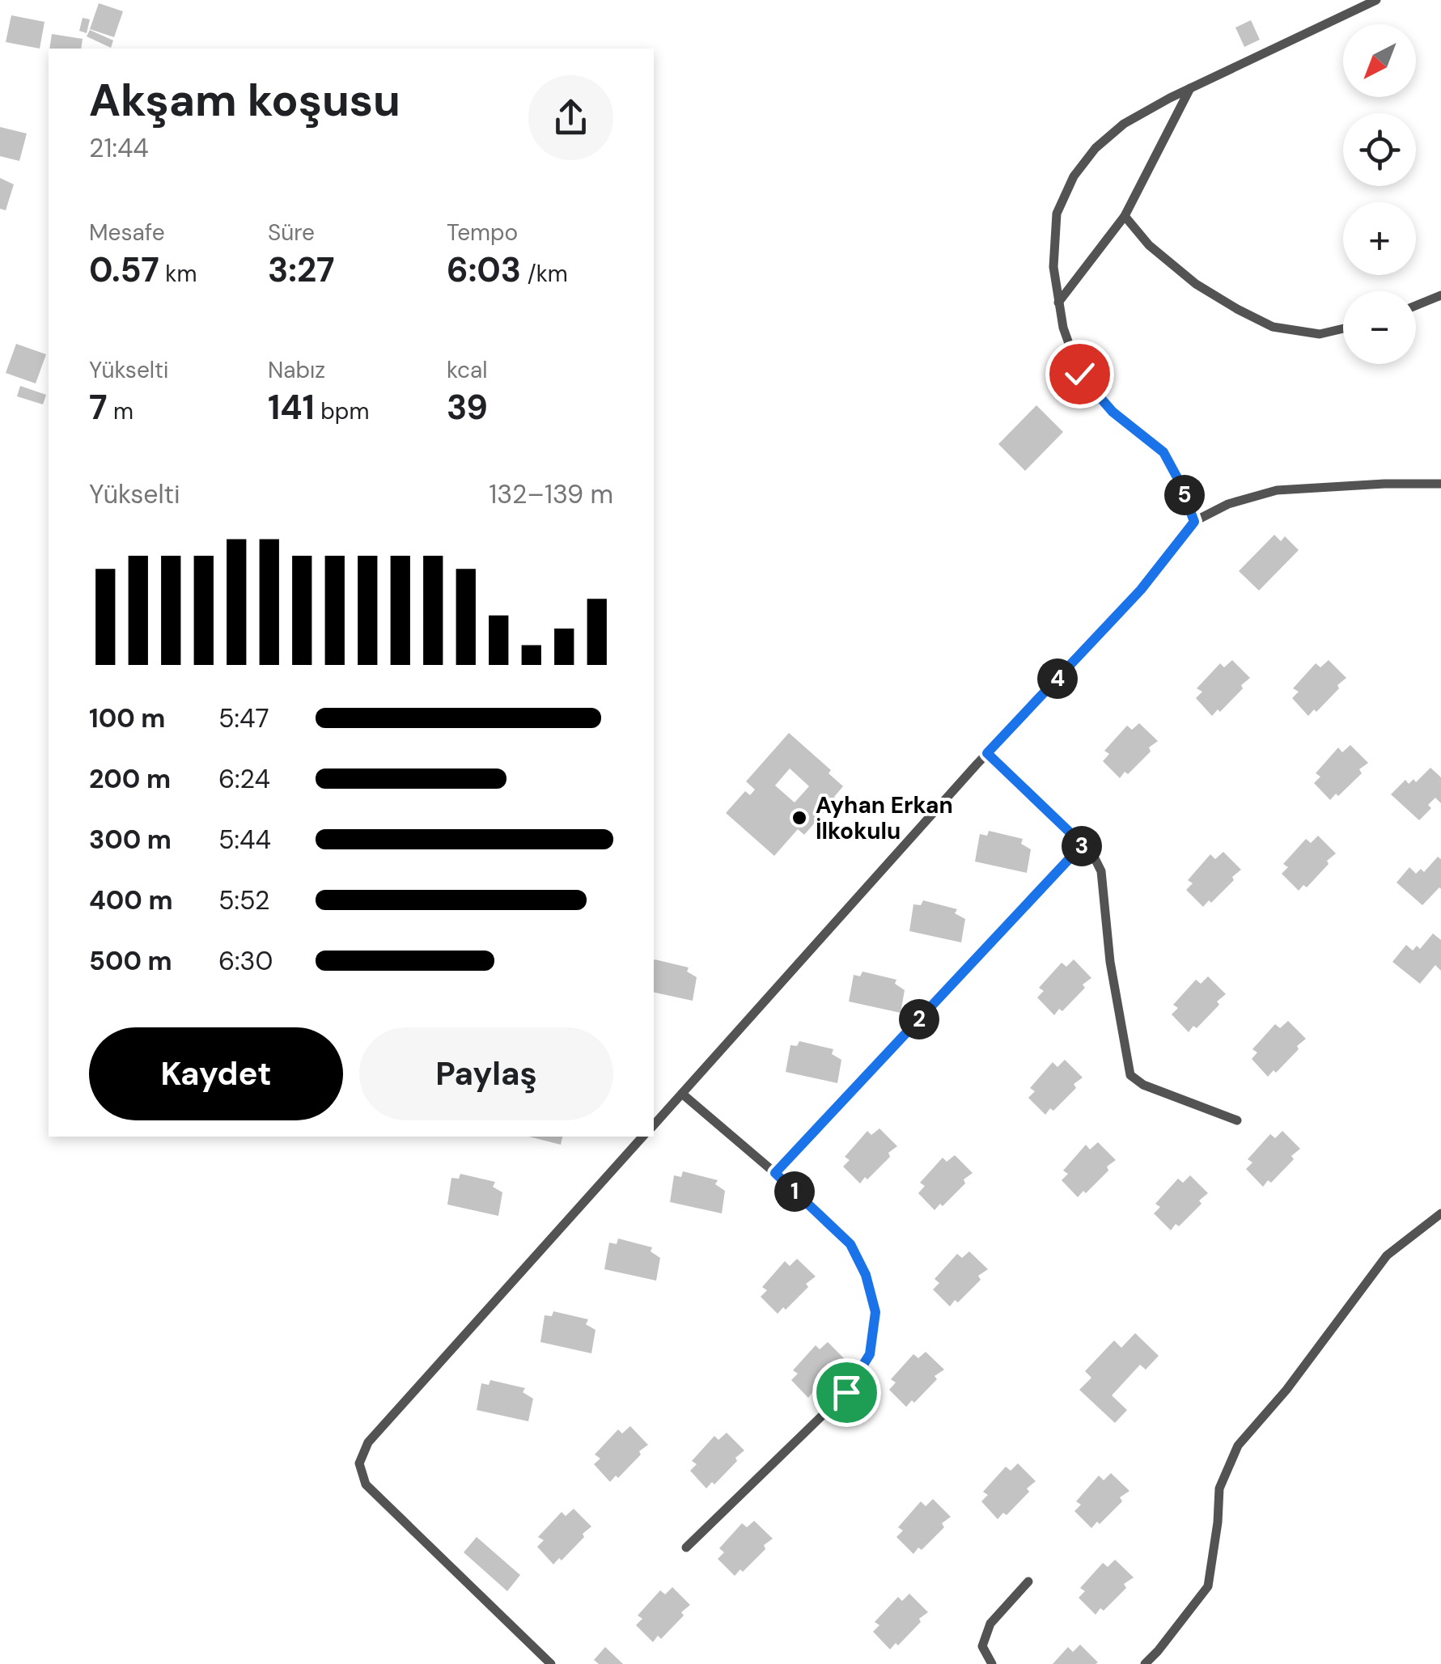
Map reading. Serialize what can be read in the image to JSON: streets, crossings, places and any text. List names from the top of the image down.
{
  "places": ["Ayhan Erkan İlkokulu"],
  "north": "bottom left",
  "page": {
    "map_buttons": ["+", "−"],
    "heading": ["Akşam koşusu", "21:44"],
    "stats": [
      ["Mesafe", "0.57 km"],
      ["Süre", "3:27"],
      ["Tempo", "6:03 /km"],
      ["Yükselti", "7 m"],
      ["Nabız", "141 bpm"],
      ["kcal", "39"]
    ],
    "chart": ["Yükselti", "132–139 m"],
    "pins": [
      "5",
      "4",
      "3",
      "2",
      "1"
    ],
    "list": [
      {
        "name": "100 m",
        "note": "5:47"
      },
      {
        "name": "200 m",
        "note": "6:24"
      },
      {
        "name": "300 m",
        "note": "5:44"
      },
      {
        "name": "400 m",
        "note": "5:52"
      },
      {
        "name": "500 m",
        "note": "6:30"
      }
    ],
    "buttons": ["Kaydet", "Paylaş"]
  }
}
